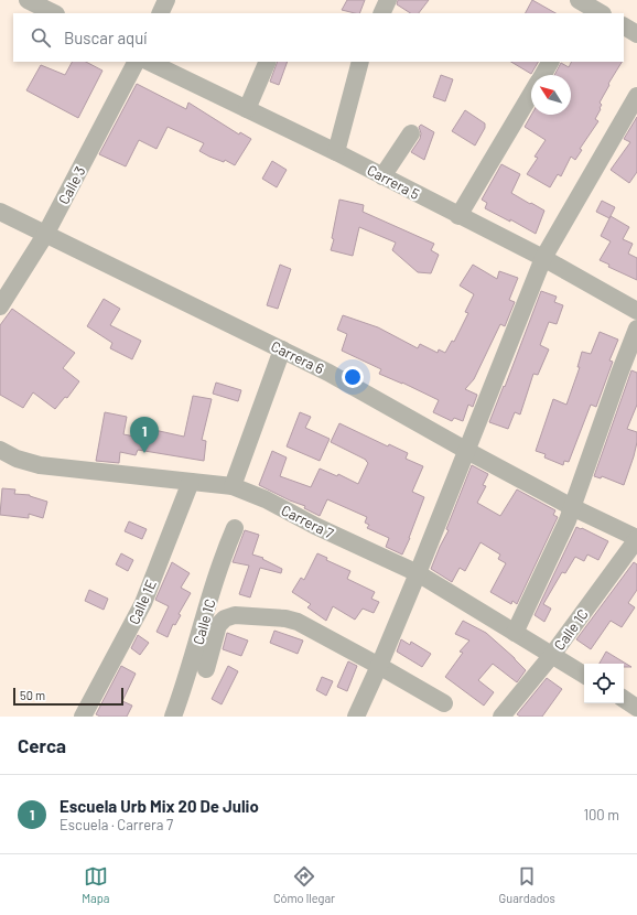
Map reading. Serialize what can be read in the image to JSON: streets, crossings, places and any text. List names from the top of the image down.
{
  "streets": {
    "street": [
      "Carrera 5",
      "Calle 3",
      "Carrera 6",
      "Carrera 7",
      "Calle 1E",
      "Calle 1C"
    ]
  },
  "crossings": [
    ["Calle 3", "Carrera 6"],
    ["Carrera 6", "Calle 1C"],
    ["Carrera 7", "Calle 1E"],
    ["Carrera 7", "Calle 1C"]
  ],
  "scale_bar": "50 m",
  "north": "top left",
  "page": {
    "search": "Buscar aquí",
    "pins": "1",
    "scale": "50 m",
    "heading": "Cerca",
    "list": [
      {
        "mark": "1",
        "name": "Escuela Urb Mix 20 De Julio",
        "note": "Escuela · Carrera 7",
        "value": "100 m"
      }
    ],
    "nav": ["Mapa", "Cómo llegar", "Guardados"]
  }
}
